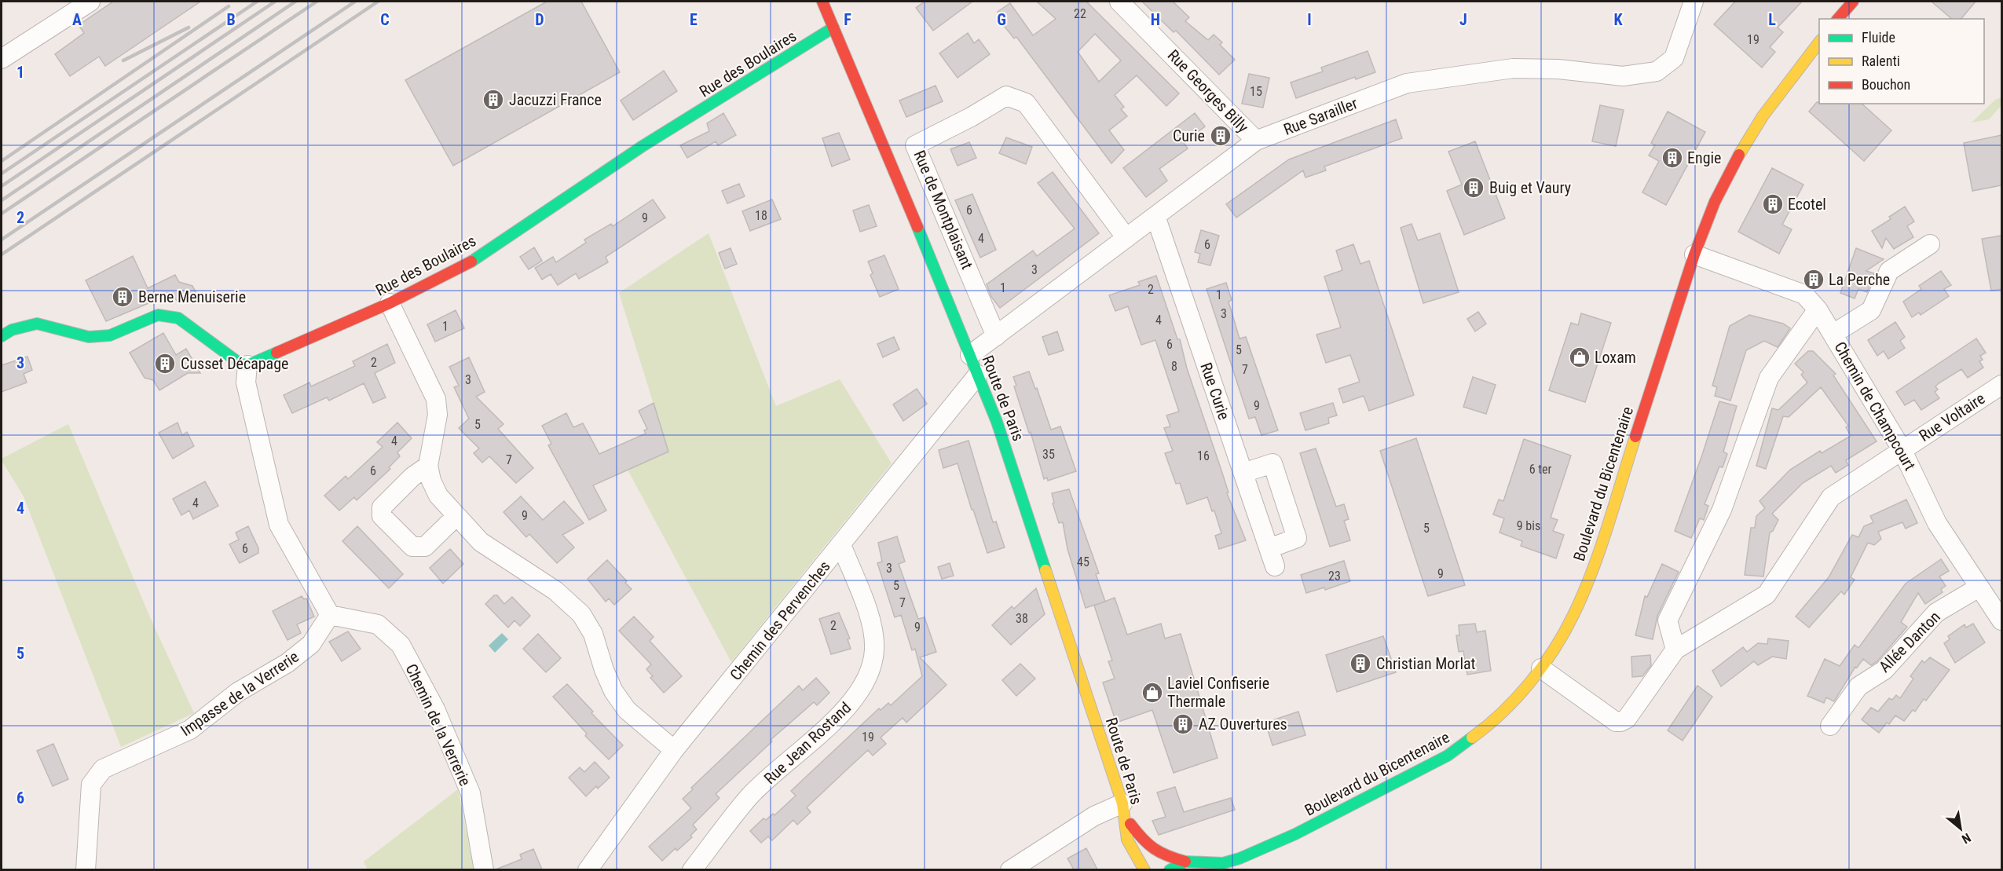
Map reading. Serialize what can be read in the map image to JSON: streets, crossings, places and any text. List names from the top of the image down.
{
  "streets": {
    "main road": ["Rue des Boulaires", "Route de Paris", "Boulevard du Bicentenaire"],
    "street": [
      "Rue Georges Billy",
      "Rue Sarailler",
      "Rue de Montplaisant",
      "Rue Curie",
      "Chemin de Champcourt",
      "Rue Voltaire",
      "Chemin des Pervenches",
      "Allée Danton",
      "Impasse de la Verrerie",
      "Chemin de la Verrerie",
      "Rue Jean Rostand"
    ]
  },
  "crossings": [
    ["Rue des Boulaires", "Route de Paris"],
    ["Rue Georges Billy", "Rue Sarailler"],
    ["Rue Sarailler", "Rue de Montplaisant"],
    ["Rue Sarailler", "Rue Curie"],
    ["Rue Sarailler", "Route de Paris"],
    ["Route de Paris", "Boulevard du Bicentenaire"],
    ["Route de Paris", "Chemin des Pervenches"],
    ["Chemin de Champcourt", "Rue Voltaire"],
    ["Chemin de Champcourt", "Boulevard du Bicentenaire"],
    ["Chemin de Champcourt", "Allée Danton"],
    ["Chemin des Pervenches", "Rue Jean Rostand"],
    ["Impasse de la Verrerie", "Chemin de la Verrerie"]
  ],
  "places": {
    "building": [
      "Jacuzzi France",
      "Curie",
      "Engie",
      "Buig et Vaury",
      "Ecotel",
      "La Perche",
      "Berne Menuiserie",
      "Cusset Décapage",
      "Christian Morlat",
      "AZ Ouvertures"
    ],
    "shop": ["Loxam", "Laviel Confiserie Thermale"]
  },
  "house_numbers": [
    "22",
    "19",
    "15",
    "6",
    "18",
    "9",
    "4",
    "6",
    "3",
    "1",
    "2",
    "1",
    "3",
    "4",
    "1",
    "6",
    "5",
    "2",
    "8",
    "7",
    "3",
    "9",
    "5",
    "4",
    "35",
    "16",
    "7",
    "6 ter",
    "6",
    "4",
    "9",
    "9 bis",
    "5",
    "6",
    "45",
    "3",
    "9",
    "23",
    "5",
    "7",
    "38",
    "2",
    "9",
    "19"
  ],
  "legend": ["Fluide", "Ralenti", "Bouchon"],
  "north": "bottom right",
  "grid": {
    "columns": [
      "A",
      "B",
      "C",
      "D",
      "E",
      "F",
      "G",
      "H",
      "I",
      "J",
      "K",
      "L"
    ],
    "rows": [
      "1",
      "2",
      "3",
      "4",
      "5",
      "6"
    ]
  }
}
